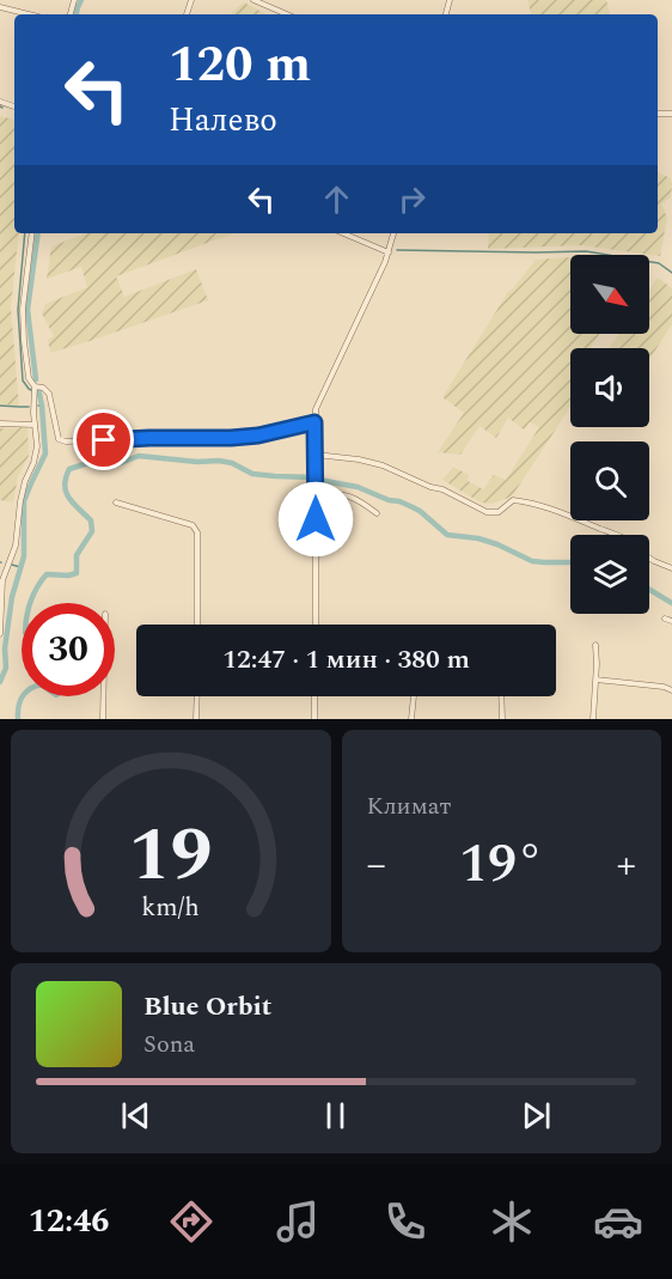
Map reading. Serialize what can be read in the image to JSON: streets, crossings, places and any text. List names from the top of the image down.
{
  "north": "bottom right",
  "page": {
    "turn": ["120 m", "Налево"],
    "limit": "30",
    "trip": "12:47 · 1 мин · 380 m",
    "tile": "Климат",
    "heat": ["−", "19°", "+"],
    "song": ["Blue Orbit", "Sona"],
    "tabs": "12:46",
    "gauge": ["19", "km/h"]
  }
}
